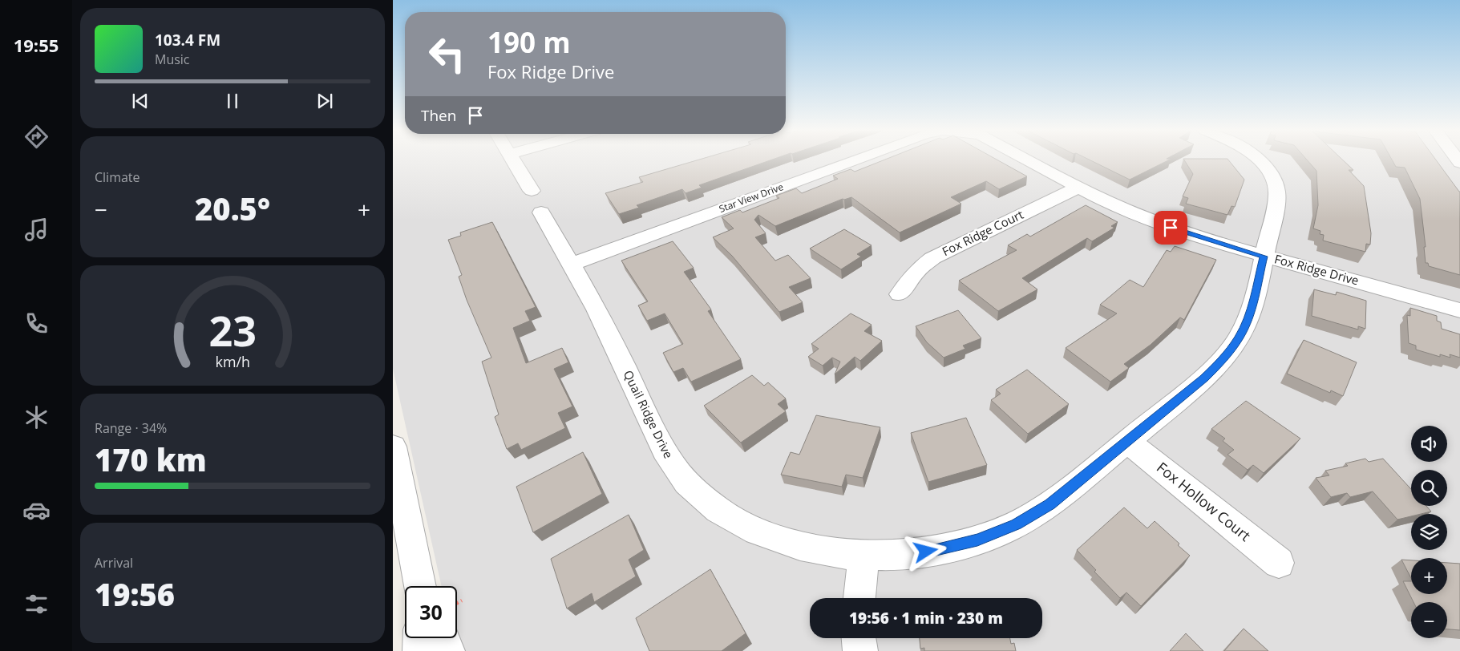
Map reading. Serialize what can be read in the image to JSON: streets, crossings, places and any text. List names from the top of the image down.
{
  "streets": {
    "street": [
      "Star View Drive",
      "Fox Ridge Court",
      "Fox Ridge Drive",
      "Quail Ridge Drive",
      "Fox Hollow Court"
    ]
  },
  "crossings": [
    ["Star View Drive", "Quail Ridge Drive"],
    ["Fox Ridge Court", "Fox Ridge Drive"],
    ["Fox Ridge Drive", "Quail Ridge Drive"],
    ["Quail Ridge Drive", "Fox Hollow Court"]
  ],
  "page": {
    "tabs": "19:55",
    "turn": ["190 m", "Fox Ridge Drive"],
    "song": ["103.4 FM", "Music"],
    "then": "Then",
    "tile": [
      "Climate",
      ["Range · 34%", "170 km"],
      ["Arrival", "19:56"]
    ],
    "heat": ["−", "20.5°", "+"],
    "map_buttons": ["+", "−"],
    "limit": "30",
    "trip": "19:56 · 1 min · 230 m",
    "gauge": ["23", "km/h"]
  }
}
